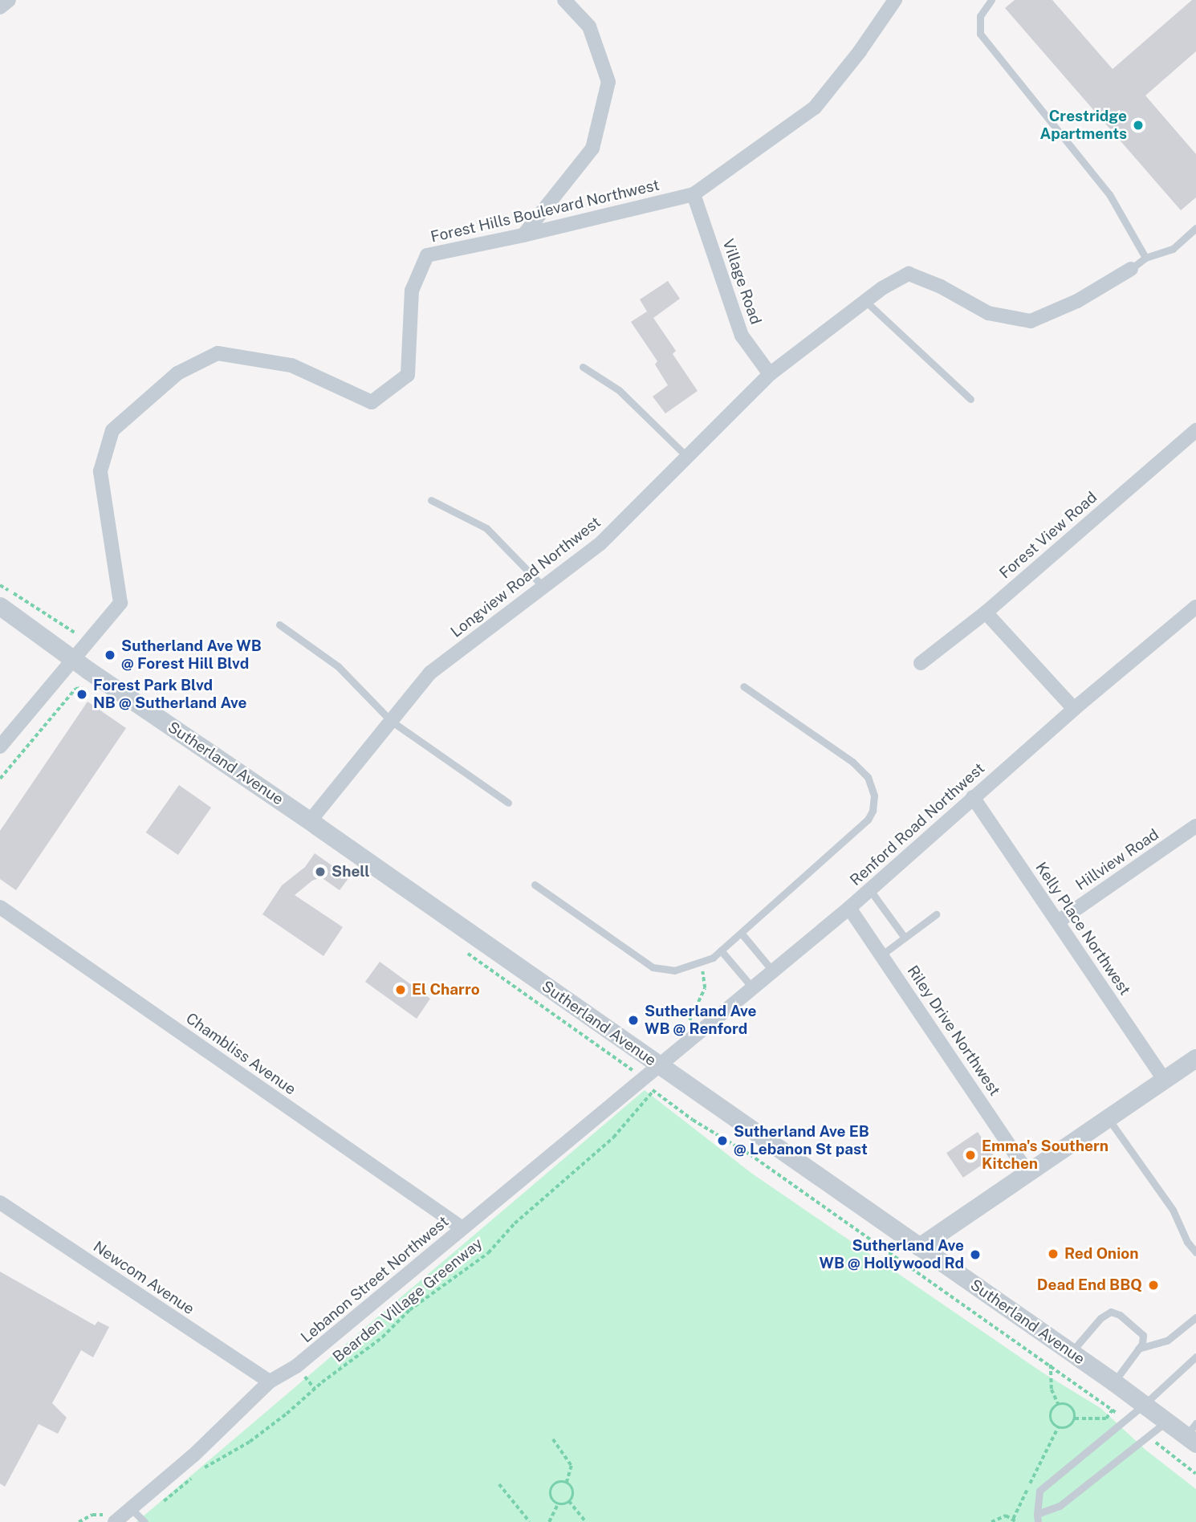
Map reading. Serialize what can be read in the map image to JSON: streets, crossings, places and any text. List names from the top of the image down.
{
  "streets": {
    "street": [
      "Forest Hills Boulevard Northwest",
      "Village Road",
      "Forest View Road",
      "Longview Road Northwest",
      "Sutherland Avenue",
      "Renford Road Northwest",
      "Hillview Road",
      "Kelly Place Northwest",
      "Riley Drive Northwest",
      "Chambliss Avenue",
      "Newcom Avenue",
      "Lebanon Street Northwest"
    ],
    "path": ["Bearden Village Greenway"]
  },
  "crossings": [
    ["Forest Hills Boulevard Northwest", "Village Road"],
    ["Forest Hills Boulevard Northwest", "Sutherland Avenue"],
    ["Village Road", "Longview Road Northwest"],
    ["Longview Road Northwest", "Sutherland Avenue"],
    ["Sutherland Avenue", "Renford Road Northwest"],
    ["Sutherland Avenue", "Lebanon Street Northwest"],
    ["Renford Road Northwest", "Kelly Place Northwest"],
    ["Renford Road Northwest", "Riley Drive Northwest"],
    ["Renford Road Northwest", "Lebanon Street Northwest"],
    ["Hillview Road", "Kelly Place Northwest"],
    ["Chambliss Avenue", "Lebanon Street Northwest"],
    ["Newcom Avenue", "Lebanon Street Northwest"],
    ["Lebanon Street Northwest", "Bearden Village Greenway"]
  ],
  "places": [
    "Crestridge Apartments",
    "Sutherland Ave WB @ Forest Hill Blvd",
    "Forest Park Blvd NB @ Sutherland Ave",
    "Shell",
    "El Charro",
    "Sutherland Ave WB @ Renford",
    "Sutherland Ave EB @ Lebanon St past",
    "Emma's Southern Kitchen",
    "Red Onion",
    "Sutherland Ave WB @ Hollywood Rd",
    "Dead End BBQ"
  ]
}
